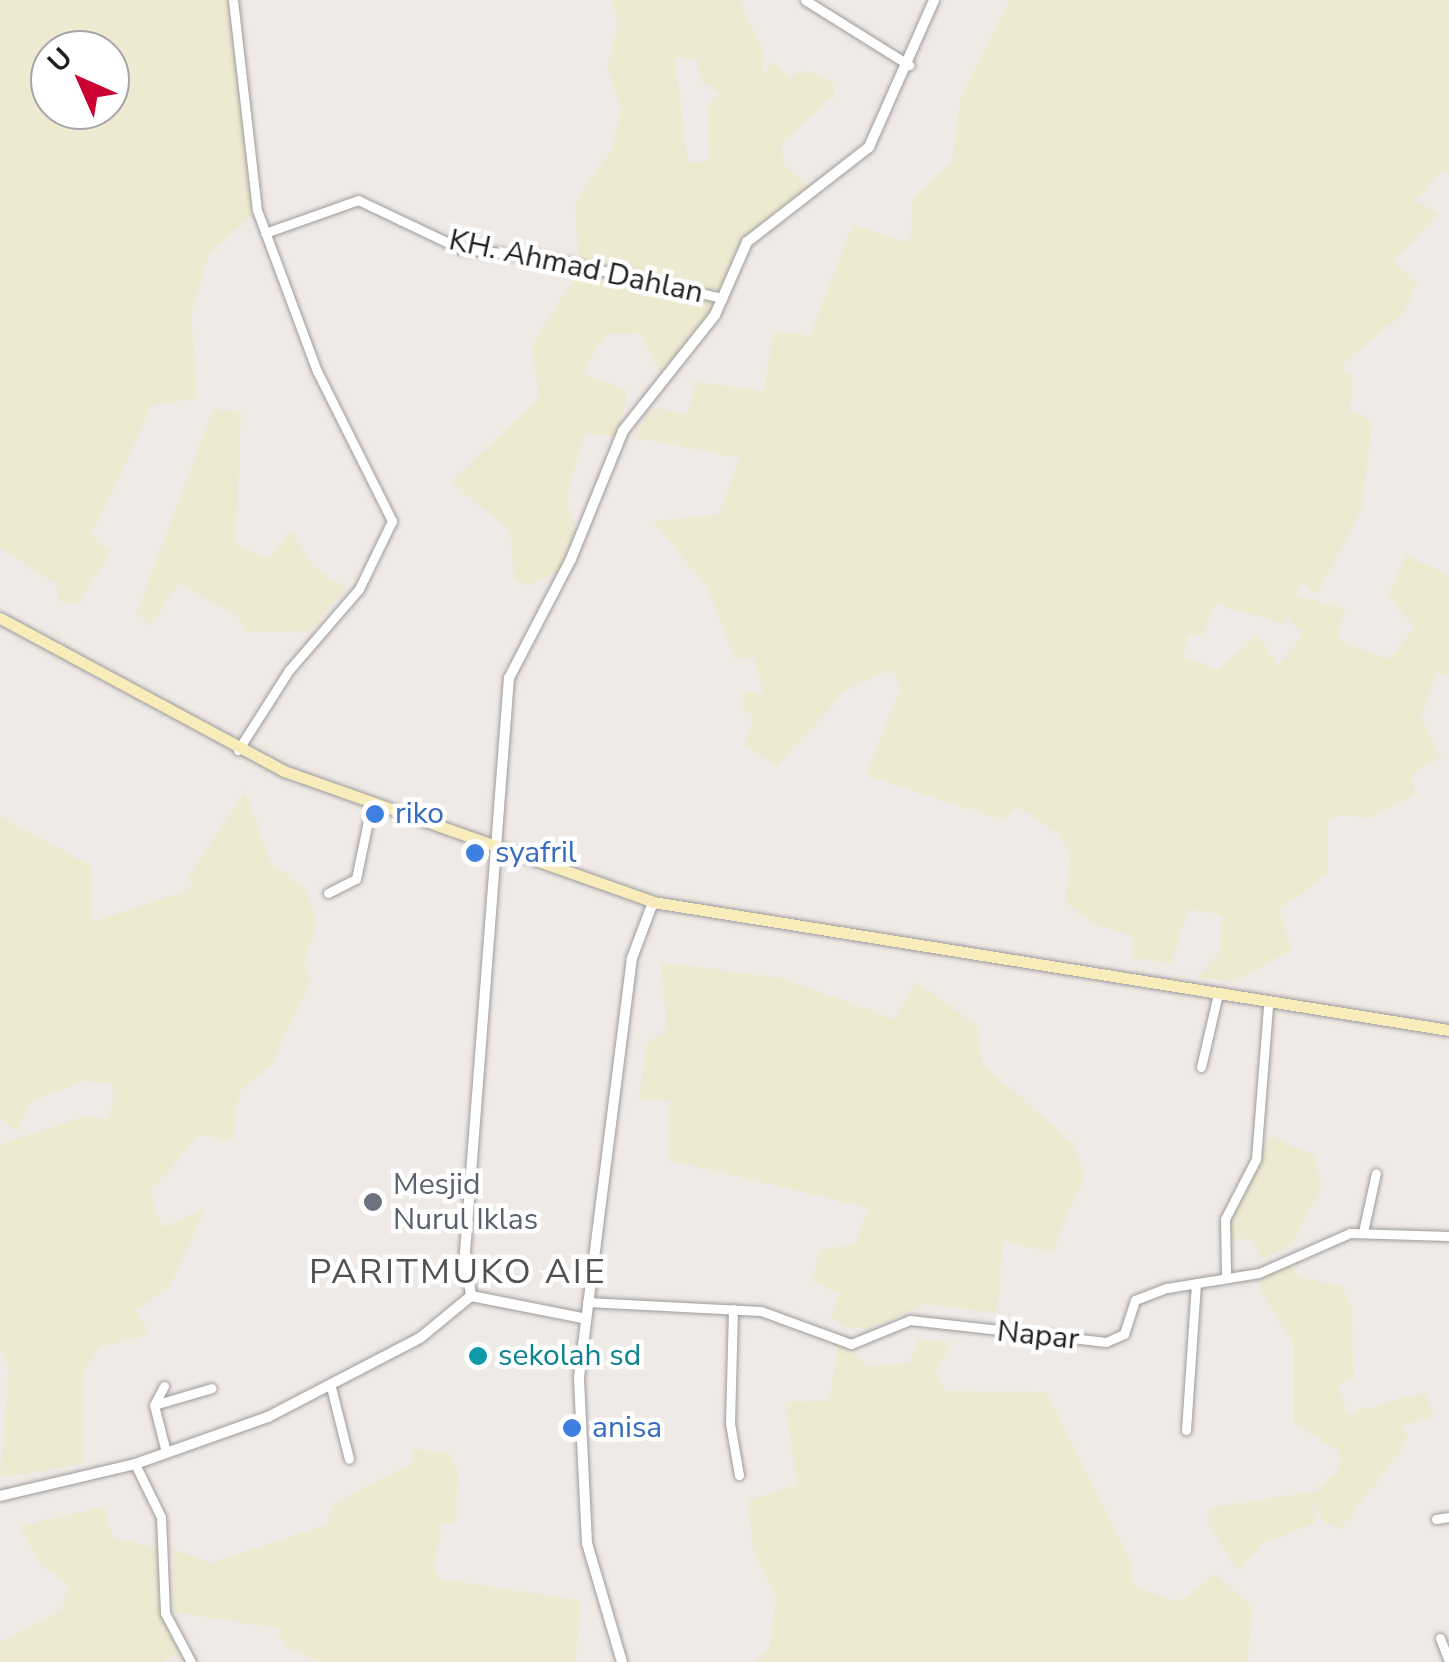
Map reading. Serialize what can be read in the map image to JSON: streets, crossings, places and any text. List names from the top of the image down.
{
  "streets": {
    "street": ["KH. Ahmad Dahlan", "Napar"]
  },
  "districts": ["PARITMUKO AIE"],
  "places": [
    "riko",
    "syafril",
    "Mesjid Nurul Iklas",
    "sekolah sd",
    "anisa"
  ],
  "north": "top left"
}
